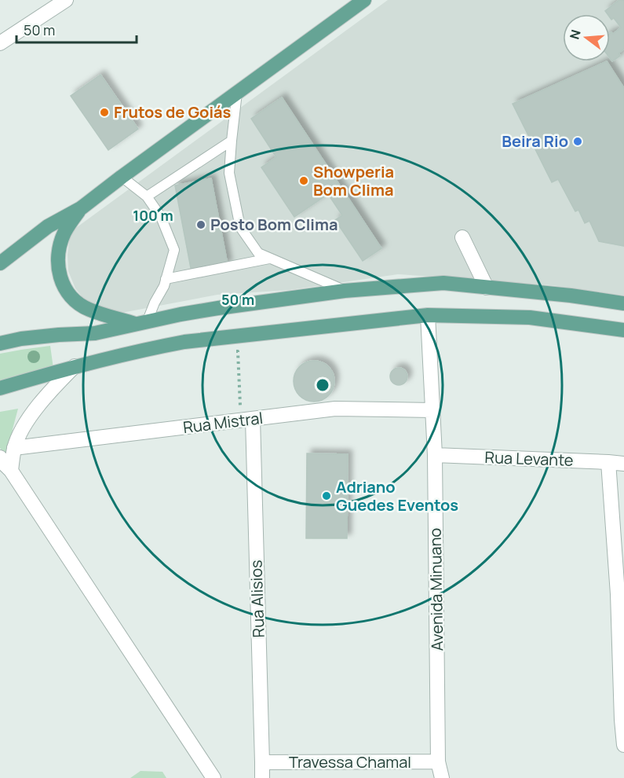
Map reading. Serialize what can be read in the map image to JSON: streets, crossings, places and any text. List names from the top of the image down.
{
  "streets": {
    "street": [
      "Rua Mistral",
      "Rua Levante",
      "Avenida Minuano",
      "Rua Alisios",
      "Travessa Chamal"
    ]
  },
  "crossings": [
    ["Rua Mistral", "Avenida Minuano"],
    ["Rua Mistral", "Rua Alisios"],
    ["Rua Levante", "Avenida Minuano"],
    ["Avenida Minuano", "Travessa Chamal"],
    ["Rua Alisios", "Travessa Chamal"]
  ],
  "places": [
    "Frutos de Goiás",
    "Beira Rio",
    "Showperia Bom Clima",
    "Posto Bom Clima",
    "Adriano Guedes Eventos"
  ],
  "scale_bar": "50 m",
  "north": "left",
  "rings": ["100 m", "50 m"]
}
